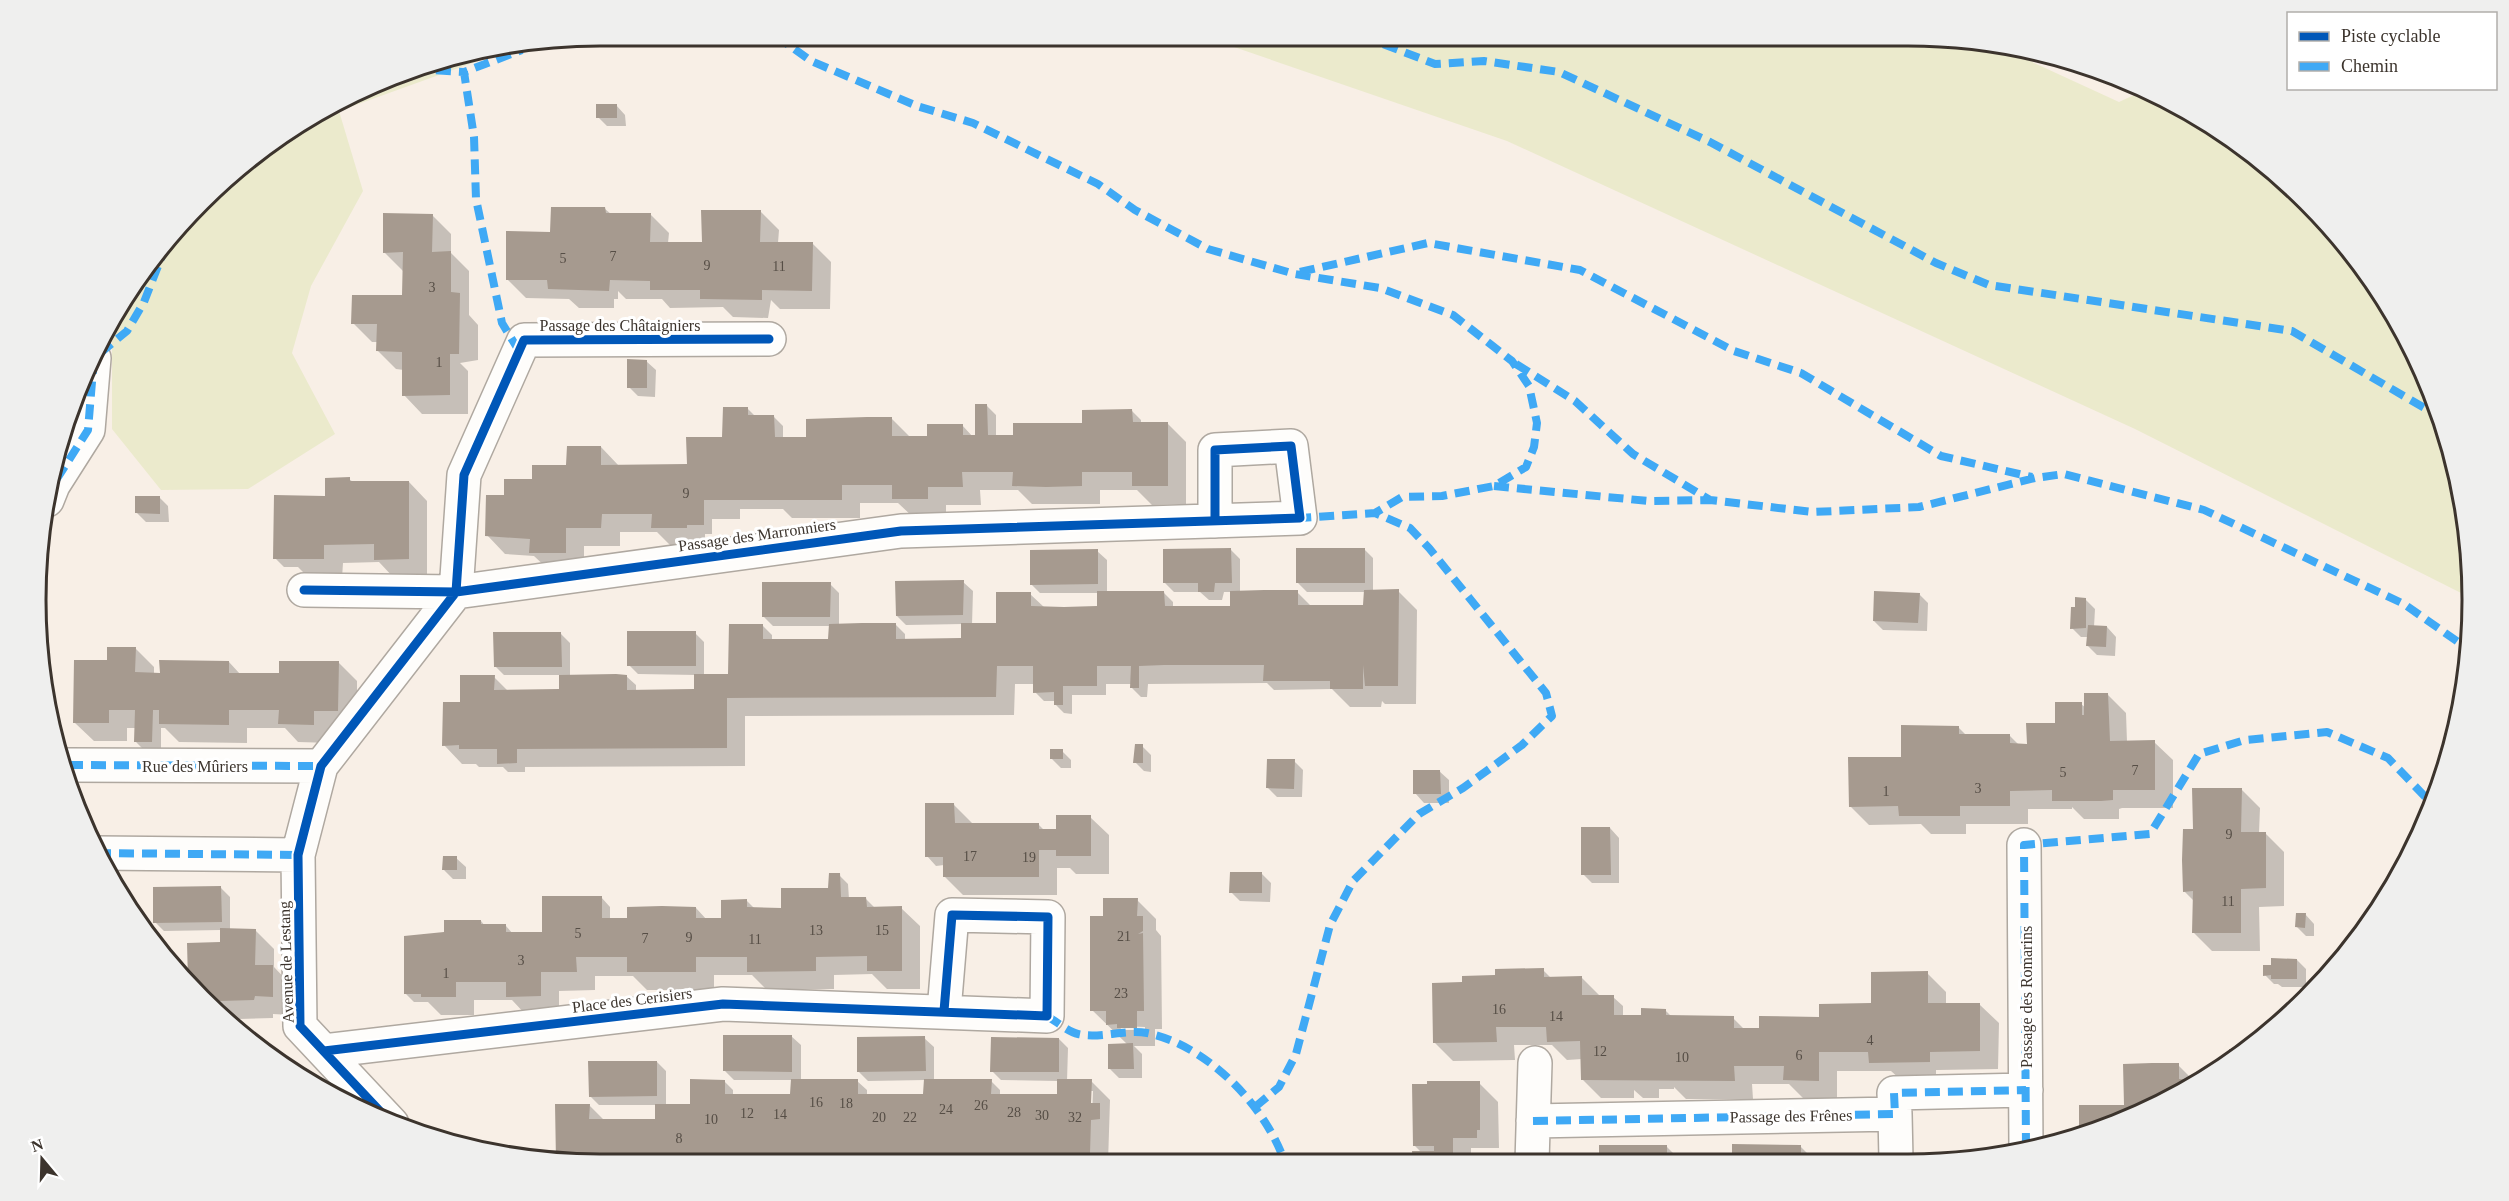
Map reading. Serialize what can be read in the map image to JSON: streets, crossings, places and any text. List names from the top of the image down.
{
  "streets": {
    "street": [
      "Passage des Châtaigniers",
      "Passage des Marronniers",
      "Rue des Mûriers",
      "Avenue de Lestang",
      "Passage des Romarins",
      "Place des Cerisiers",
      "Passage des Frênes"
    ]
  },
  "crossings": [
    ["Passage des Châtaigniers", "Passage des Marronniers"],
    ["Rue des Mûriers", "Avenue de Lestang"],
    ["Avenue de Lestang", "Place des Cerisiers"]
  ],
  "house_numbers": [
    "7",
    "5",
    "9",
    "11",
    "3",
    "1",
    "9",
    "7",
    "5",
    "3",
    "1",
    "9",
    "17",
    "19",
    "11",
    "13",
    "15",
    "5",
    "21",
    "9",
    "7",
    "11",
    "3",
    "1",
    "23",
    "16",
    "14",
    "4",
    "12",
    "6",
    "10",
    "16",
    "18",
    "26",
    "24",
    "28",
    "12",
    "14",
    "30",
    "20",
    "22",
    "32",
    "10",
    "8"
  ],
  "legend": ["Piste cyclable", "Chemin"],
  "north": "top"
}
